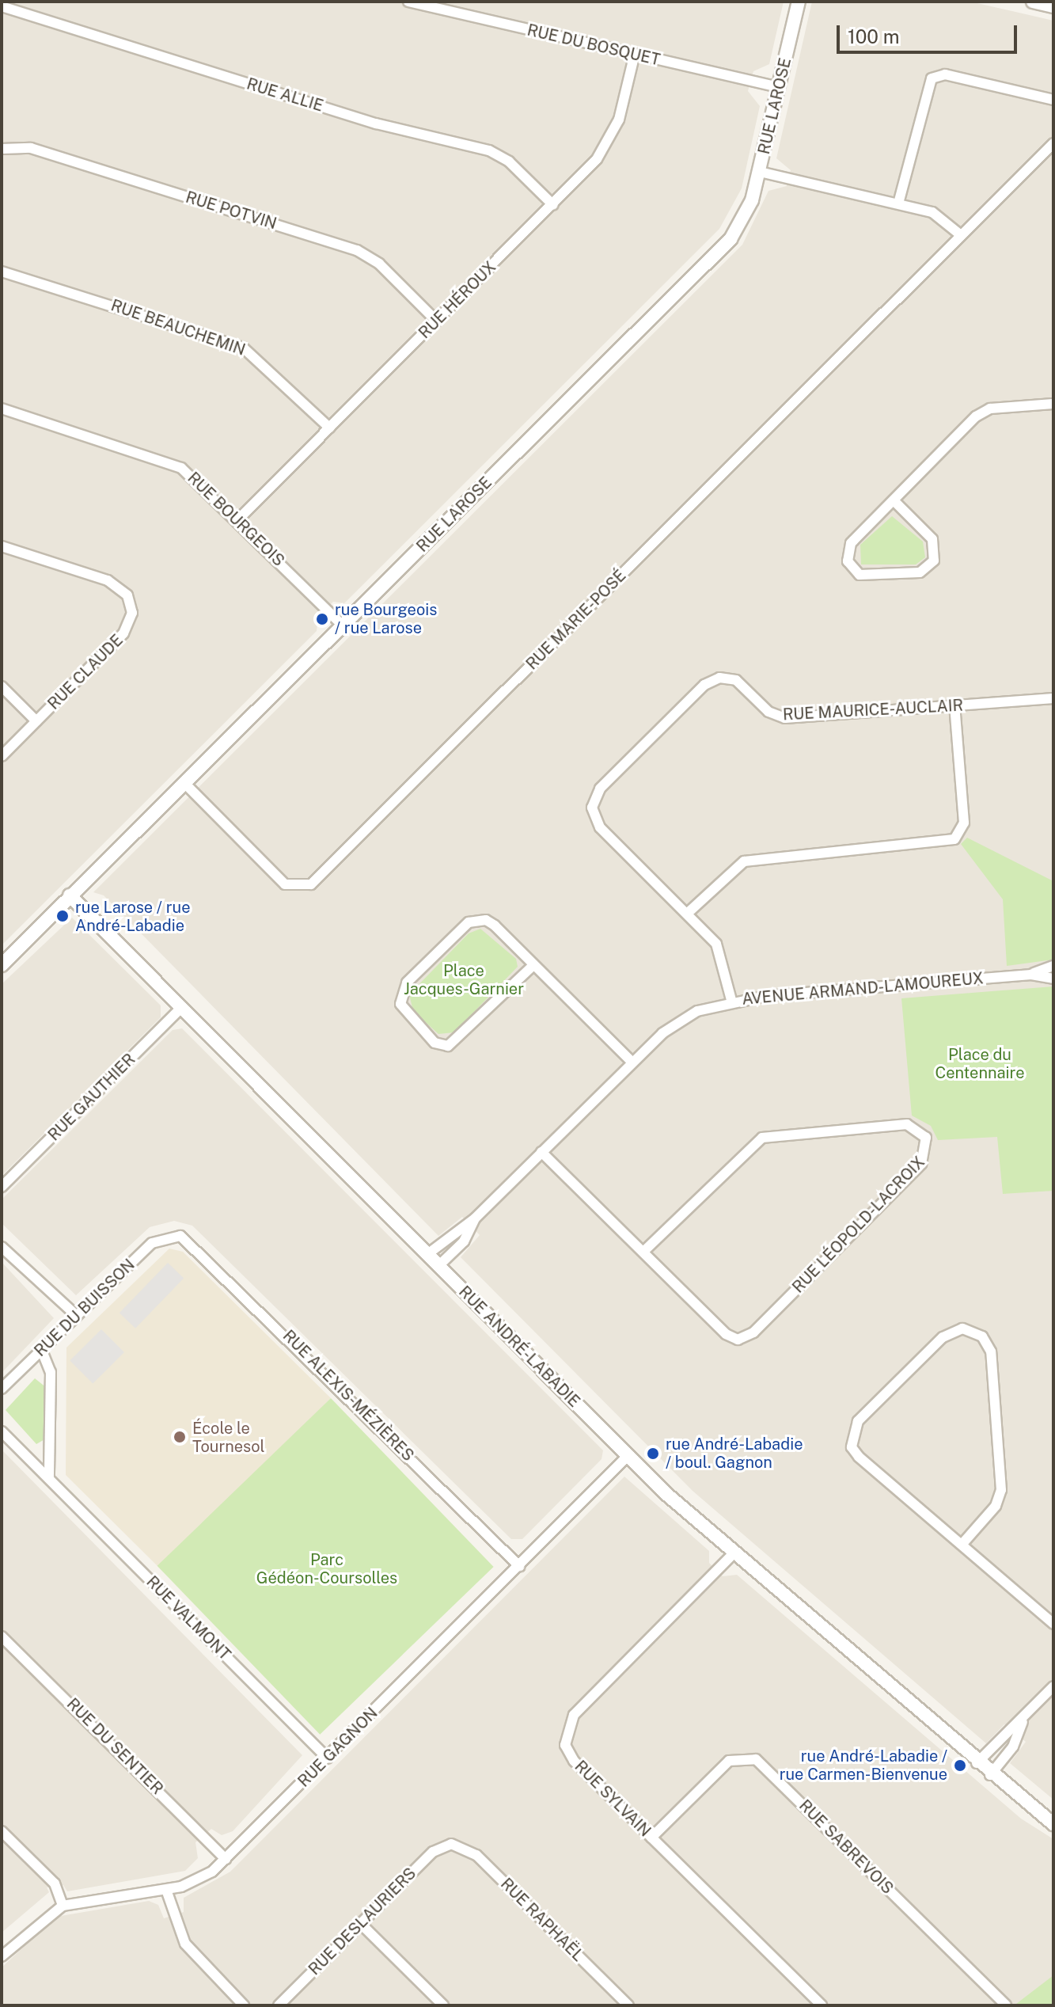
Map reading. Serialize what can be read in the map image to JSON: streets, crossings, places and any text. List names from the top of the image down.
{
  "streets": {
    "street": [
      "RUE DU BOSQUET",
      "RUE ALLIE",
      "RUE LAROSE",
      "RUE POTVIN",
      "RUE HÉROUX",
      "RUE BEAUCHEMIN",
      "RUE BOURGEOIS",
      "RUE MARIE-POSÉ",
      "RUE CLAUDE",
      "RUE MAURICE-AUCLAIR",
      "AVENUE ARMAND-LAMOUREUX",
      "RUE GAUTHIER",
      "RUE LÉOPOLD-LACROIX",
      "RUE DU BUISSON",
      "RUE ANDRÉ-LABADIE",
      "RUE ALEXIS-MÉZIÈRES",
      "RUE VALMONT",
      "RUE DU SENTIER",
      "RUE GAGNON",
      "RUE SYLVAIN",
      "RUE SABREVOIS",
      "RUE RAPHAËL",
      "RUE DESLAURIERS"
    ]
  },
  "crossings": [
    ["RUE DU BOSQUET", "RUE LAROSE"],
    ["RUE DU BOSQUET", "RUE HÉROUX"],
    ["RUE ALLIE", "RUE HÉROUX"],
    ["RUE LAROSE", "RUE BOURGEOIS"],
    ["RUE LAROSE", "RUE MARIE-POSÉ"],
    ["RUE LAROSE", "RUE ANDRÉ-LABADIE"],
    ["RUE POTVIN", "RUE HÉROUX"],
    ["RUE HÉROUX", "RUE BEAUCHEMIN"],
    ["RUE HÉROUX", "RUE BOURGEOIS"],
    ["RUE MAURICE-AUCLAIR", "AVENUE ARMAND-LAMOUREUX"],
    ["AVENUE ARMAND-LAMOUREUX", "RUE LÉOPOLD-LACROIX"],
    ["AVENUE ARMAND-LAMOUREUX", "RUE ANDRÉ-LABADIE"],
    ["RUE GAUTHIER", "RUE ANDRÉ-LABADIE"],
    ["RUE DU BUISSON", "RUE ALEXIS-MÉZIÈRES"],
    ["RUE ANDRÉ-LABADIE", "RUE GAGNON"],
    ["RUE ANDRÉ-LABADIE", "RUE SYLVAIN"],
    ["RUE ALEXIS-MÉZIÈRES", "RUE GAGNON"],
    ["RUE VALMONT", "RUE GAGNON"],
    ["RUE DU SENTIER", "RUE GAGNON"],
    ["RUE SYLVAIN", "RUE SABREVOIS"],
    ["RUE RAPHAËL", "RUE DESLAURIERS"]
  ],
  "parks": ["Place Jacques-Garnier", "Place du Centennaire", "Parc Gédéon-Coursolles"],
  "places": [
    "rue Bourgeois / rue Larose",
    "rue Larose / rue André-Labadie",
    "École le Tournesol",
    "rue André-Labadie / boul. Gagnon",
    "rue André-Labadie / rue Carmen-Bienvenue"
  ],
  "scale_bar": "100 m"
}
